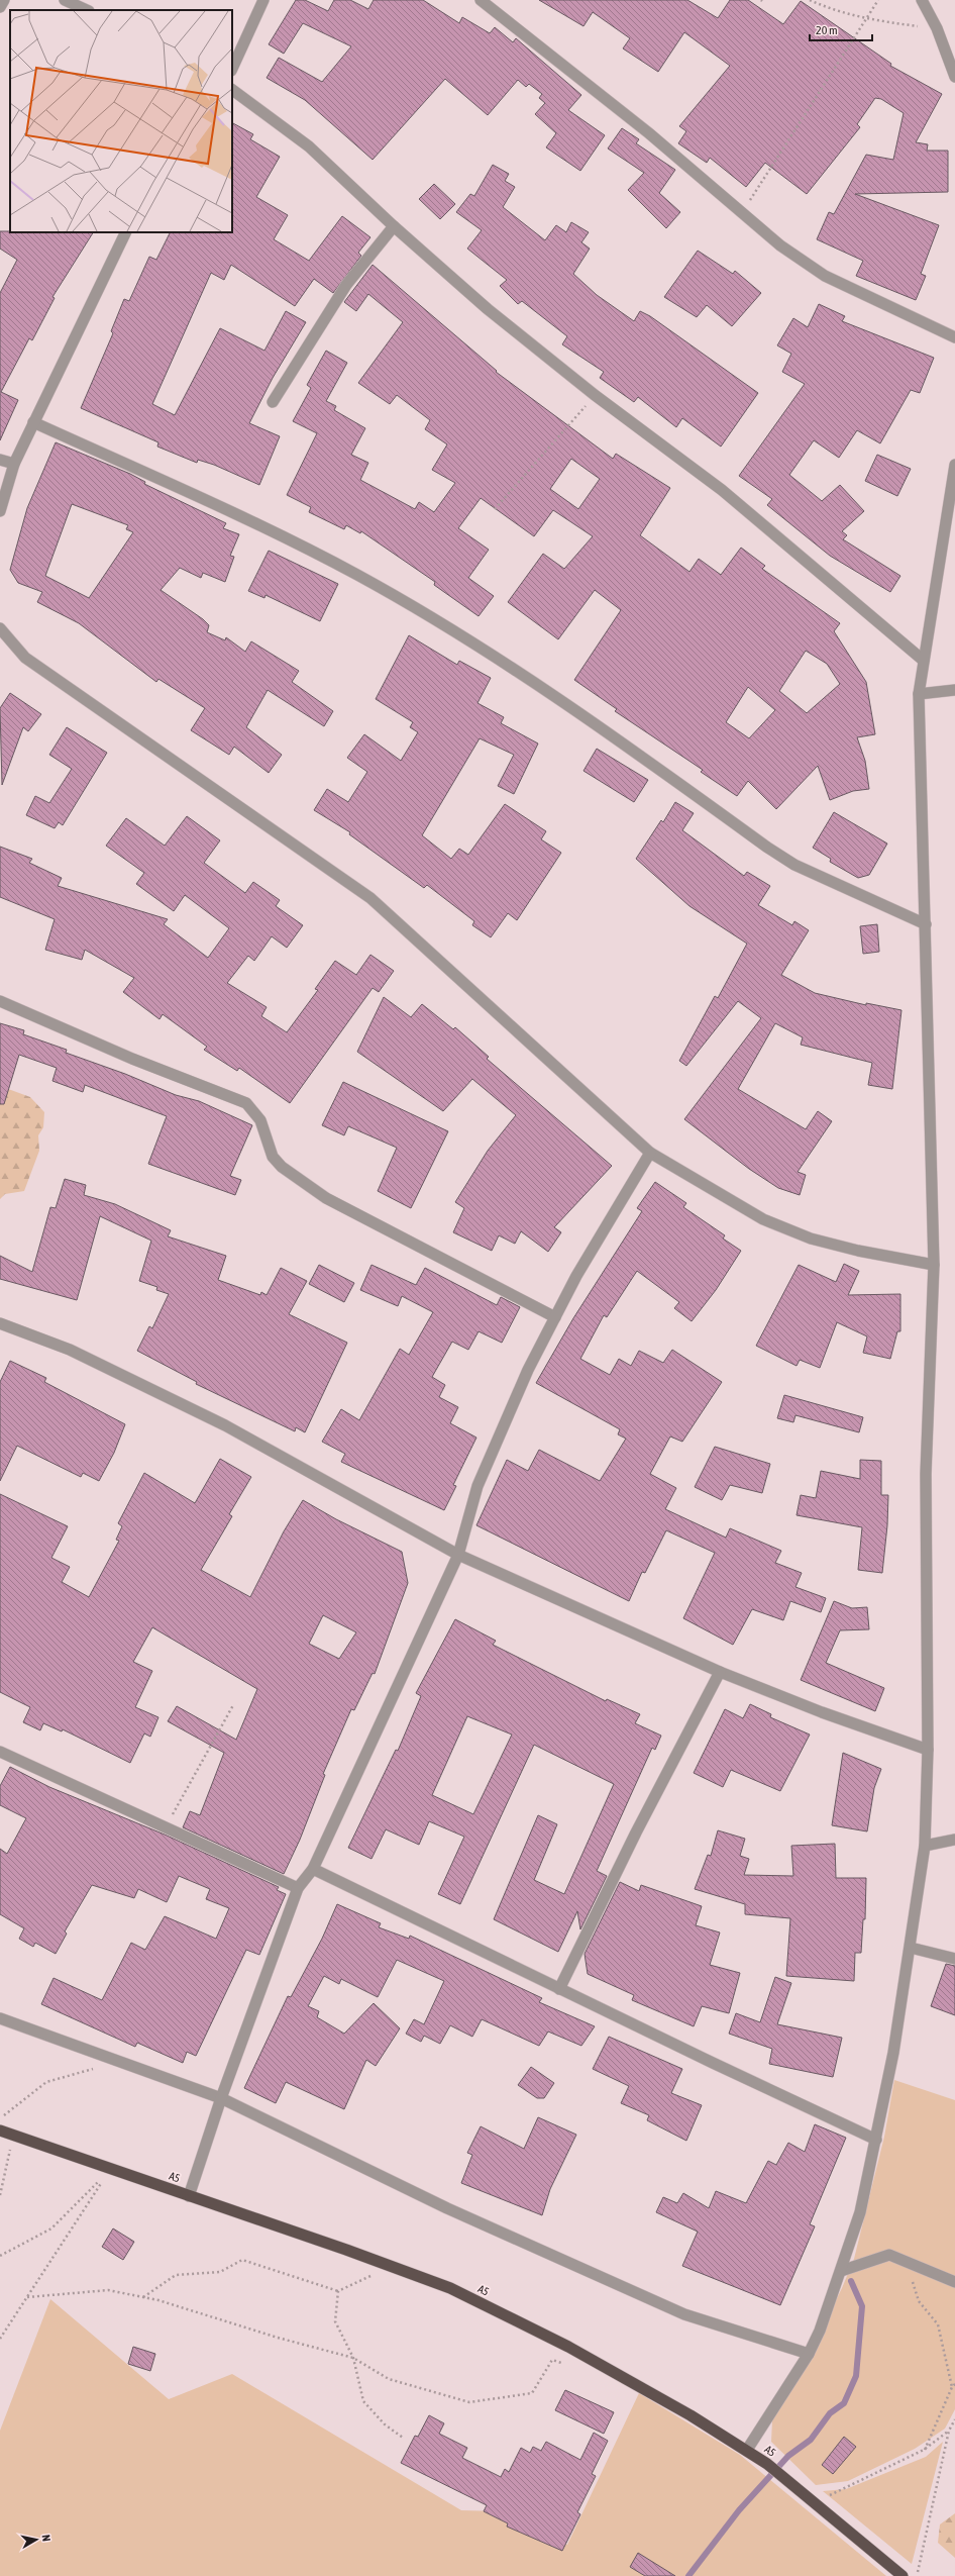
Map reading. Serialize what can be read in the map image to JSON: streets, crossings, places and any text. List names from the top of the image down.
{
  "streets": {
    "highway": ["A5"]
  },
  "scale_bar": "20 m",
  "north": "right"
}
